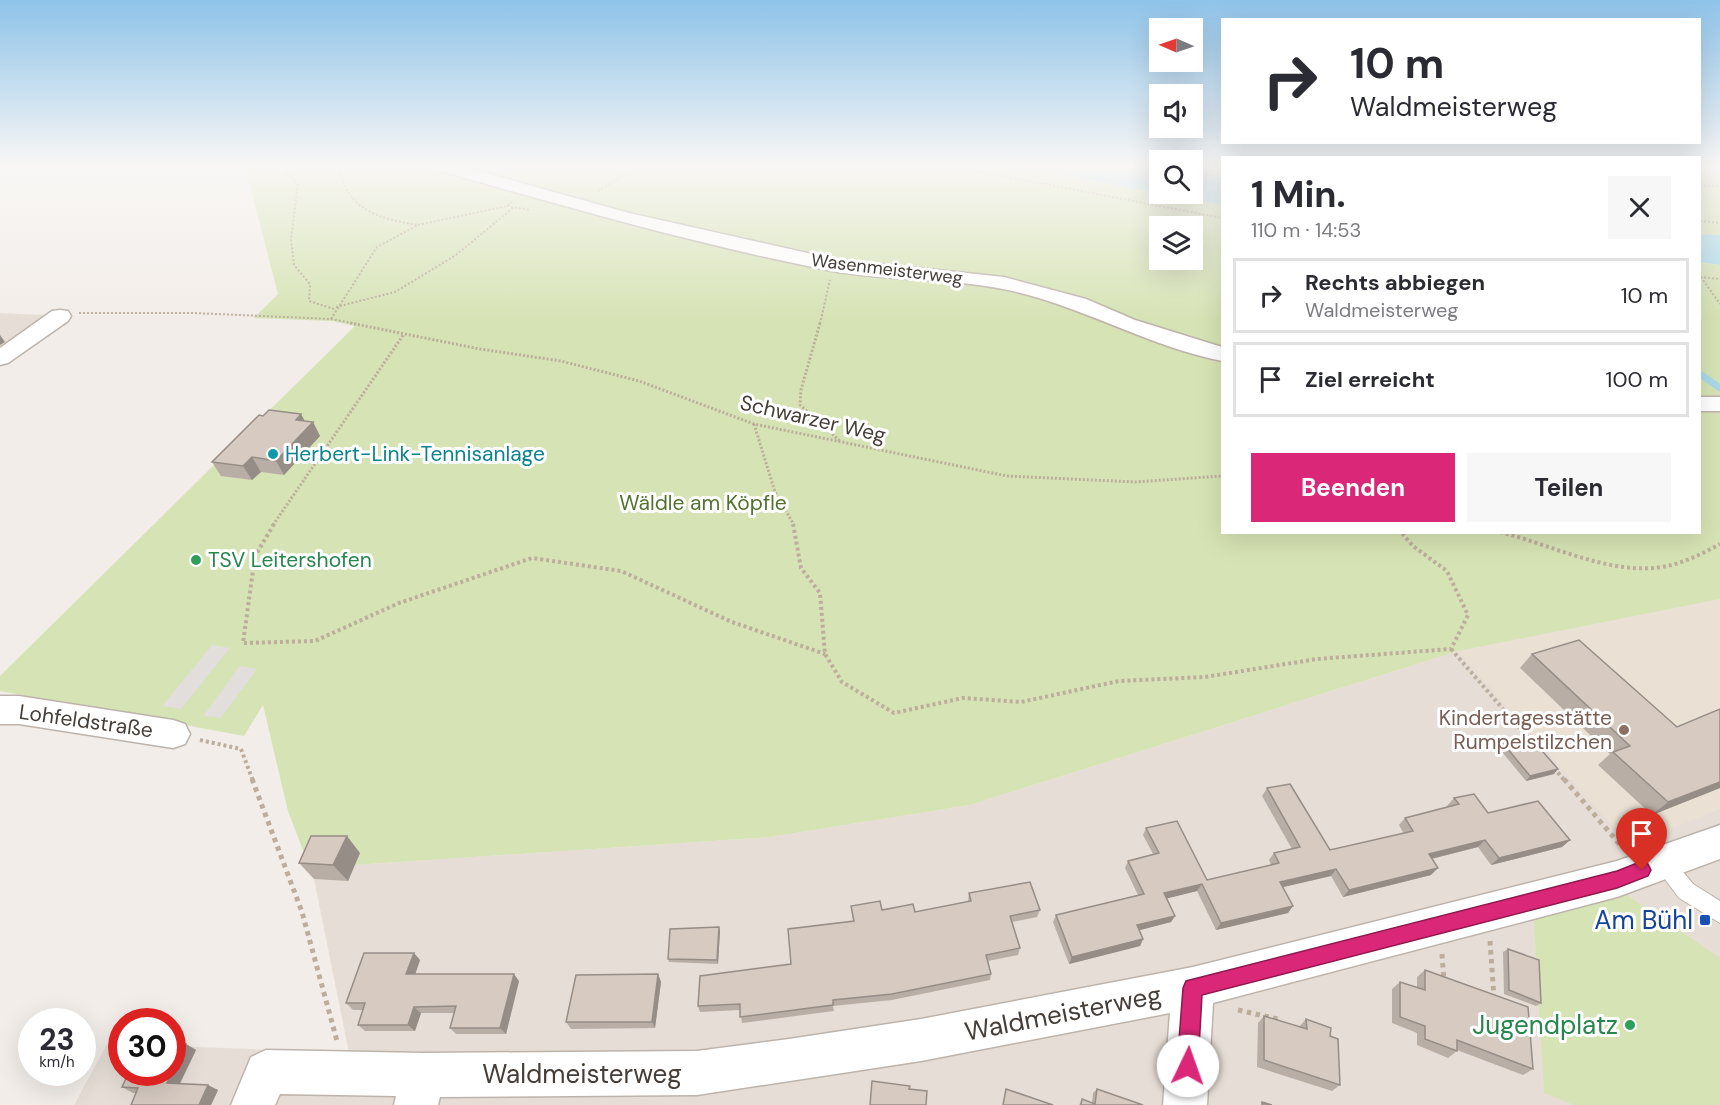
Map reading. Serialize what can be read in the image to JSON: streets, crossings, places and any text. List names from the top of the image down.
{
  "streets": {
    "street": ["Wasenmeisterweg", "Lohfeldstraße", "Waldmeisterweg"],
    "path": ["Schwarzer Weg"]
  },
  "parks": ["Wäldle am Köpfle"],
  "places": {
    "other": [
      "Herbert-Link-Tennisanlage",
      "TSV Leitershofen",
      "Kindertagesstätte Rumpelstilzchen",
      "Jugendplatz"
    ],
    "transit": ["Am Bühl"]
  },
  "north": "left",
  "page": {
    "turn": ["10 m", "Waldmeisterweg"],
    "heading": ["1 Min.", "110 m · 14:53"],
    "list": [
      {
        "name": "Rechts abbiegen",
        "note": "Waldmeisterweg",
        "value": "10 m"
      },
      {
        "name": "Ziel erreicht",
        "value": "100 m"
      }
    ],
    "buttons": ["Beenden", "Teilen"],
    "speed": "23 km/h",
    "limit": "30"
  }
}
